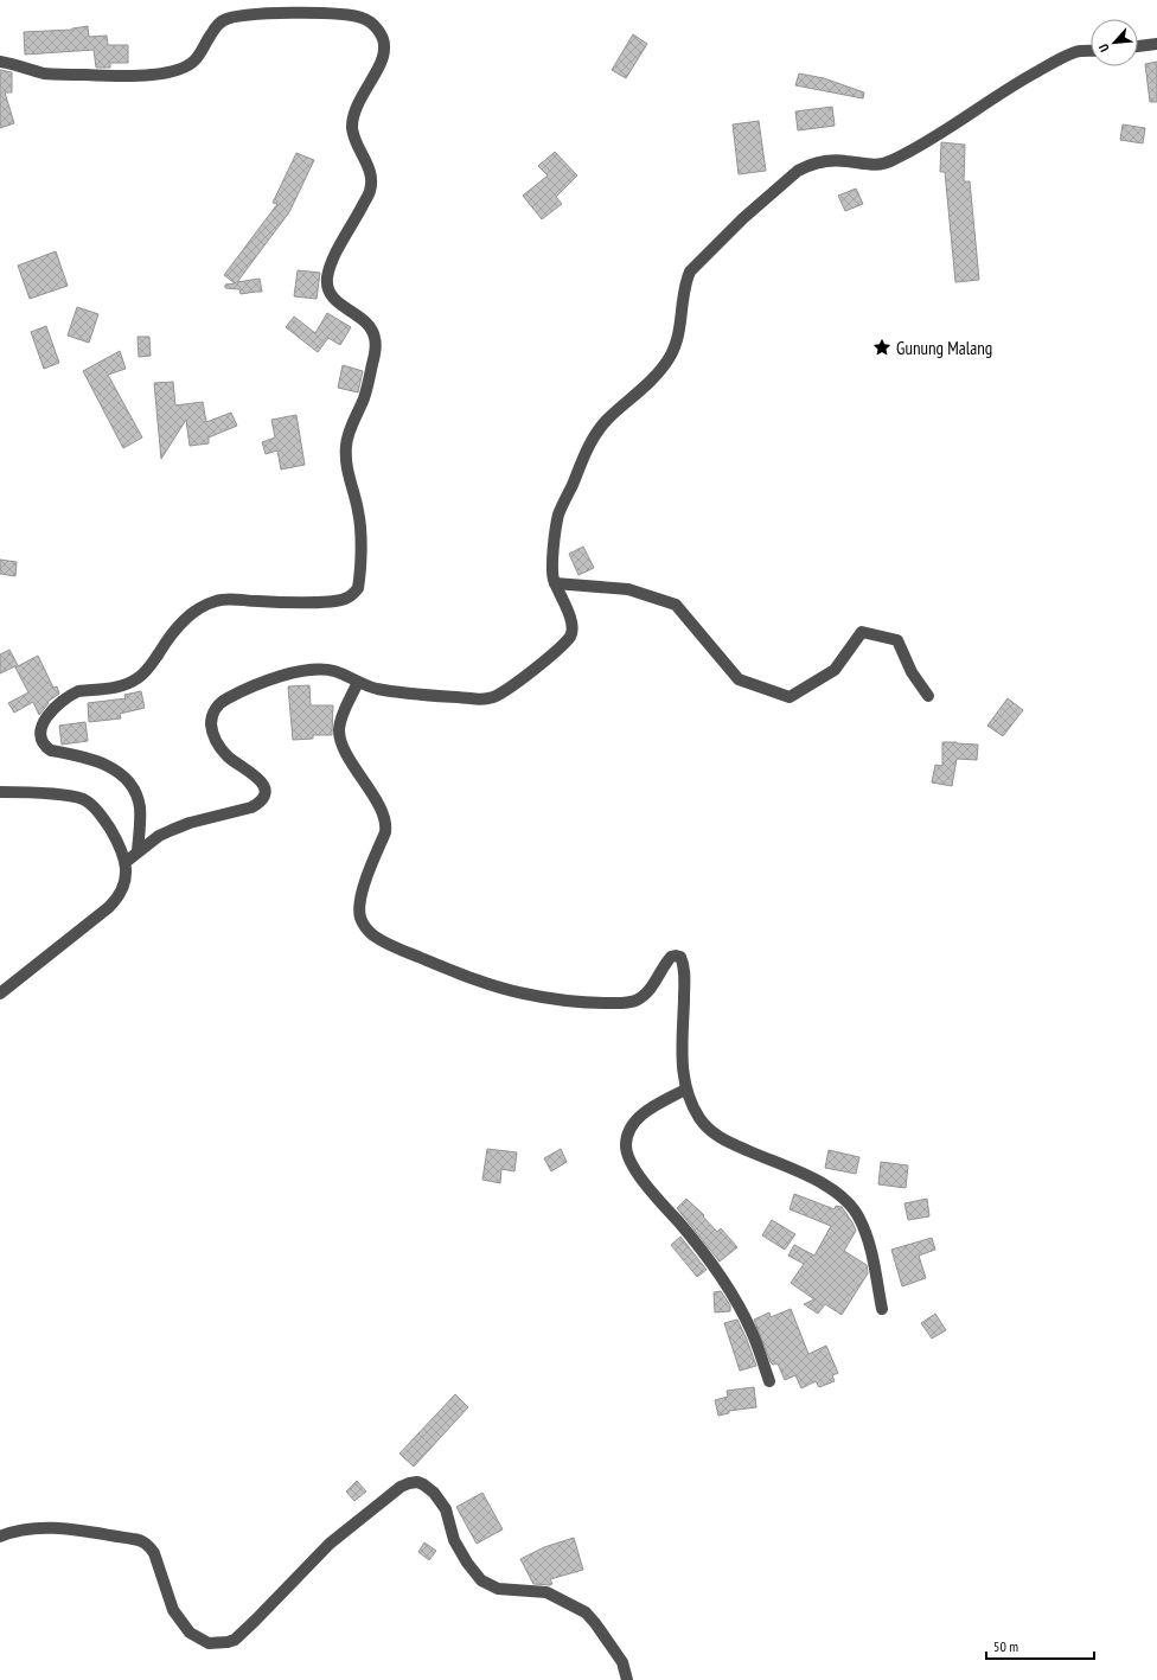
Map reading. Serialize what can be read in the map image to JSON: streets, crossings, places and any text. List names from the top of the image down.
{
  "places": {
    "place": ["Gunung Malang"]
  },
  "scale_bar": "50 m",
  "north": "bottom left"
}
